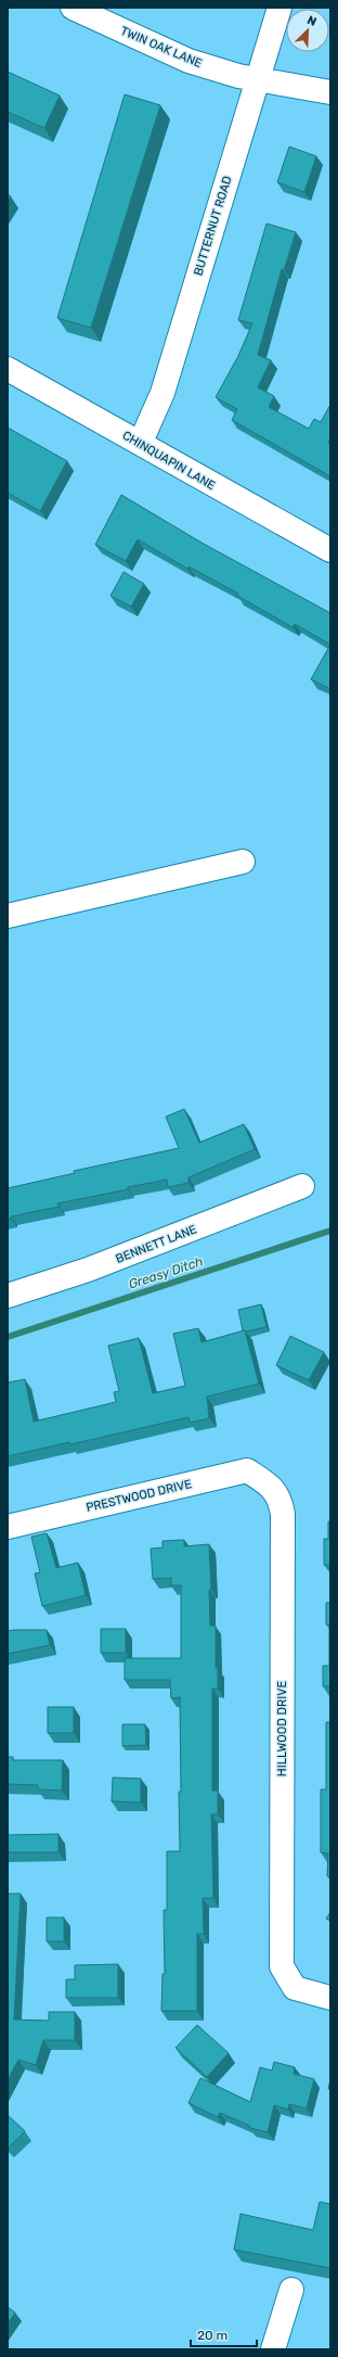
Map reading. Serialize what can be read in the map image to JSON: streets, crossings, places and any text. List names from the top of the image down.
{
  "streets": {
    "street": [
      "TWIN OAK LANE",
      "BUTTERNUT ROAD",
      "CHINQUAPIN LANE",
      "BENNETT LANE",
      "PRESTWOOD DRIVE",
      "HILLWOOD DRIVE"
    ]
  },
  "crossings": [
    ["TWIN OAK LANE", "BUTTERNUT ROAD"],
    ["BUTTERNUT ROAD", "CHINQUAPIN LANE"],
    ["PRESTWOOD DRIVE", "HILLWOOD DRIVE"]
  ],
  "water": ["Greasy Ditch"],
  "scale_bar": "20 m",
  "north": "top right"
}
